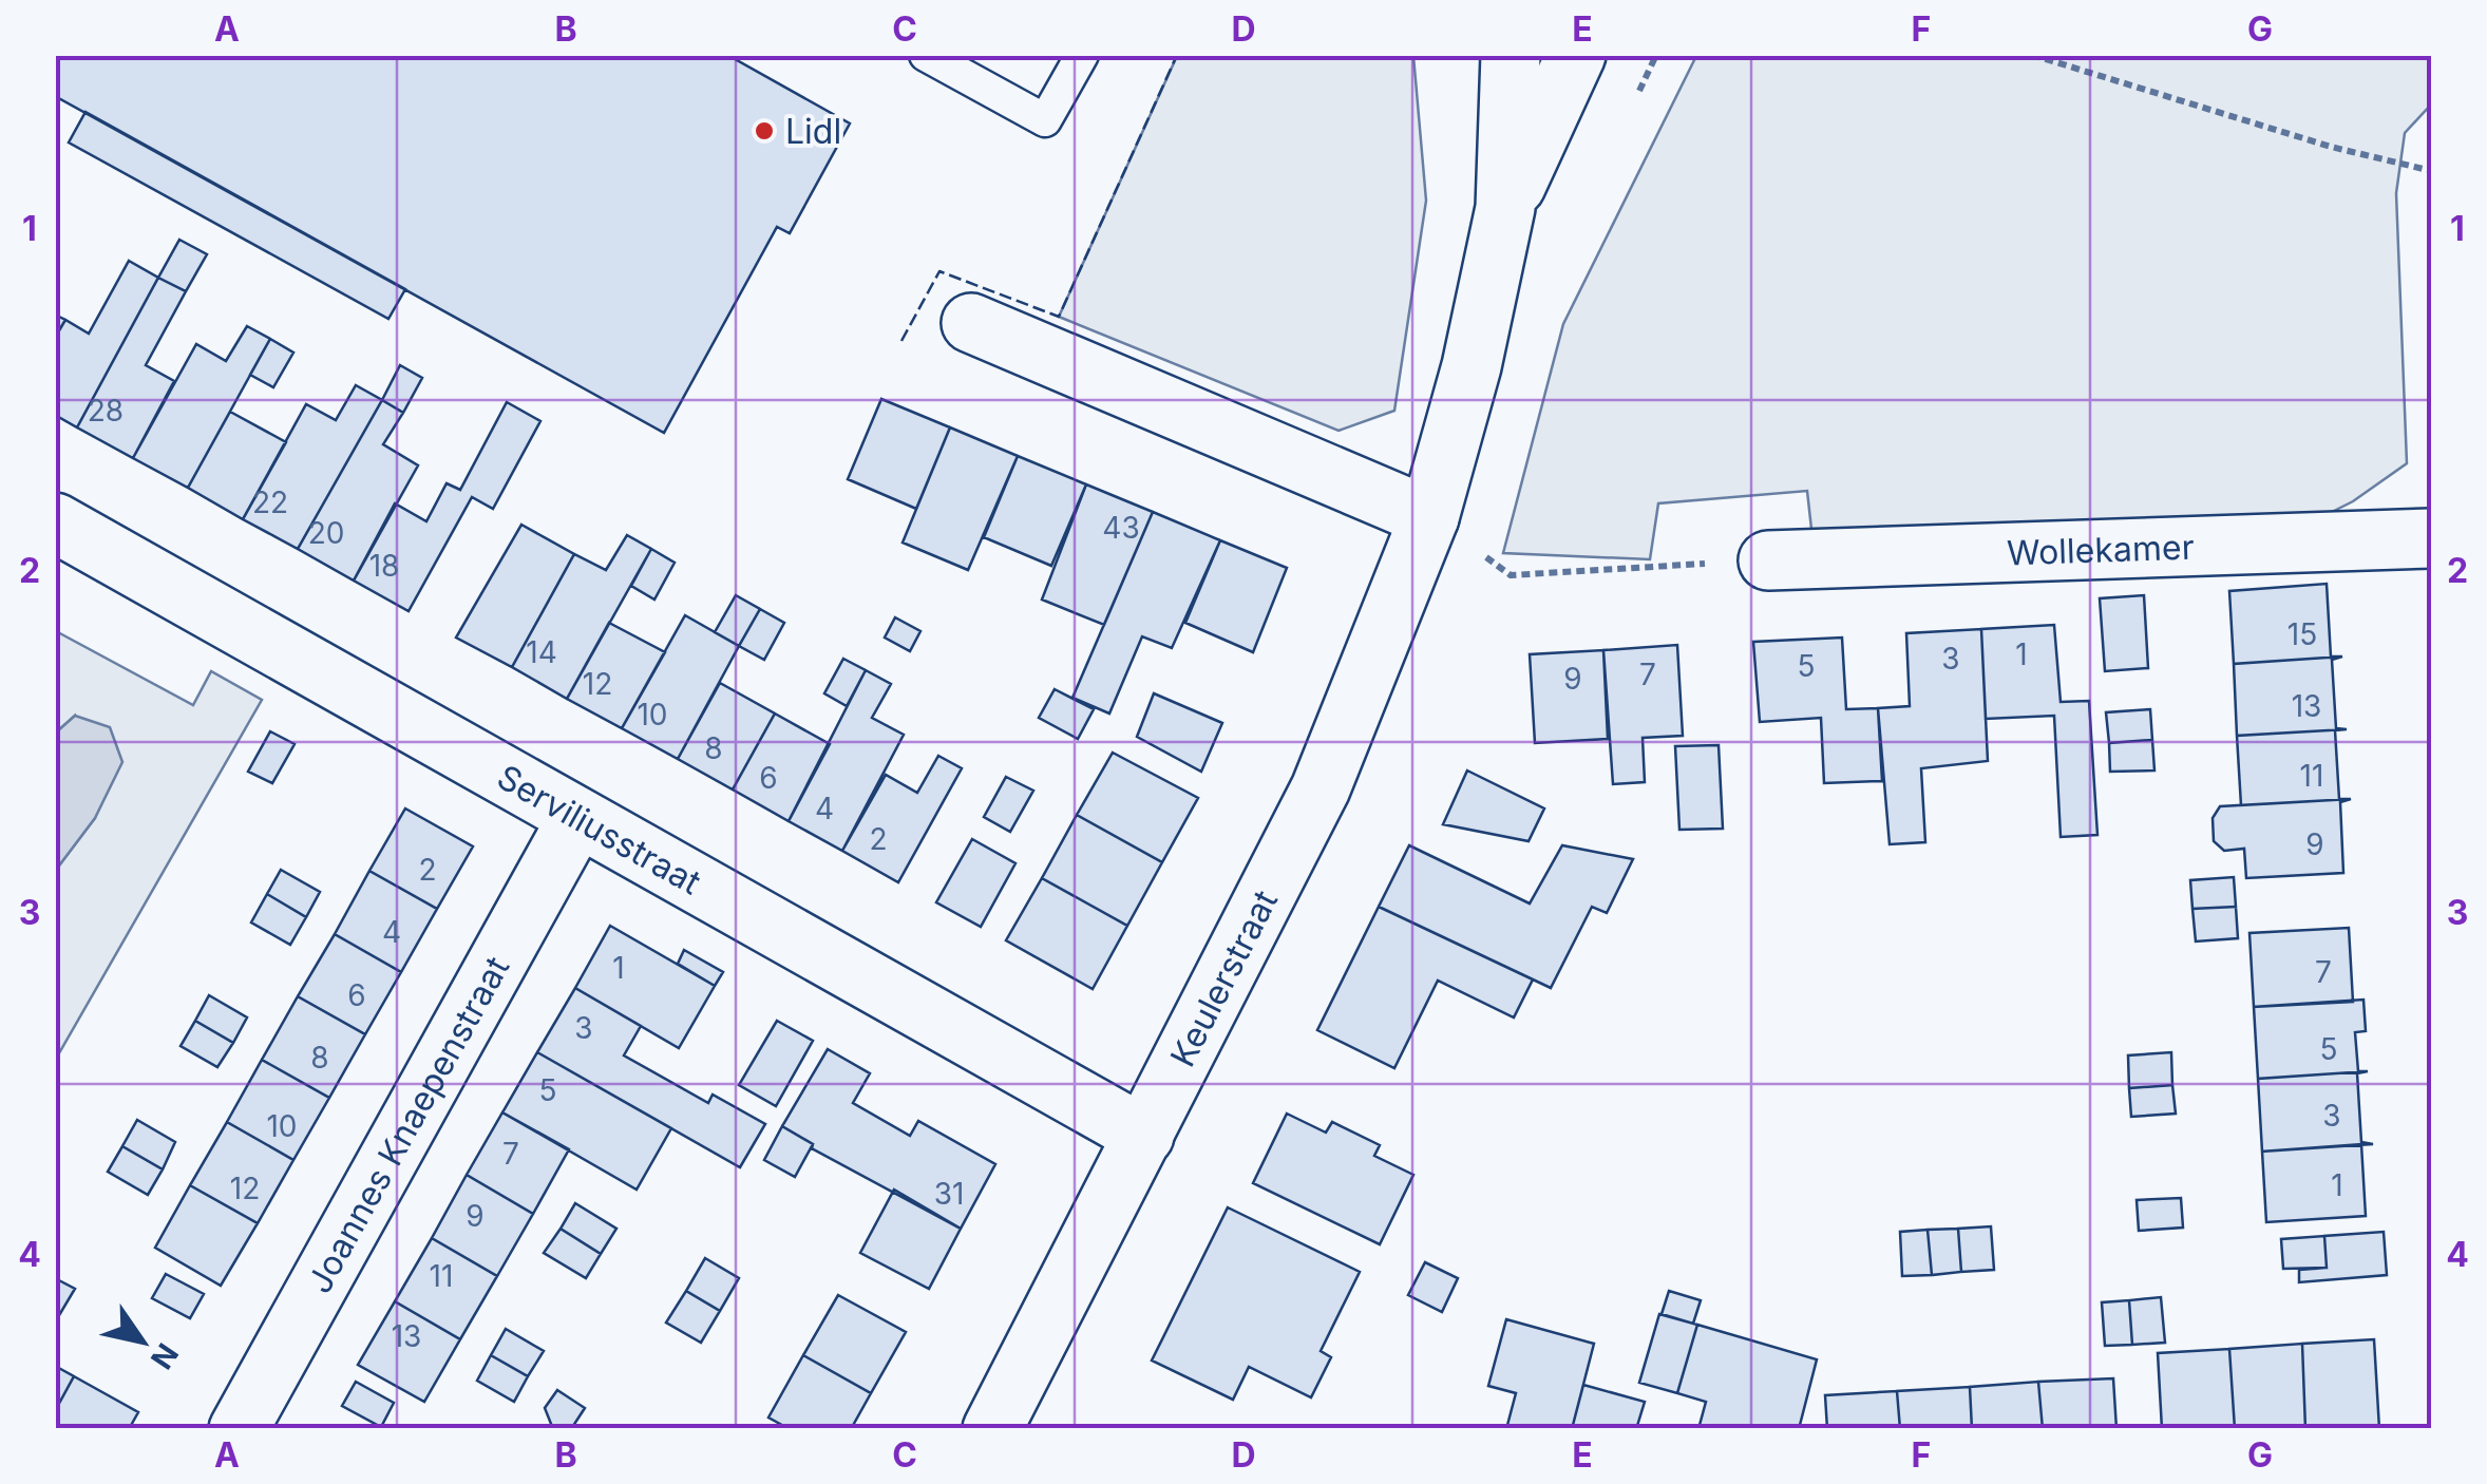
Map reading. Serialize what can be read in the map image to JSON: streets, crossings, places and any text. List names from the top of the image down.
{
  "streets": {
    "street": [
      "Wollekamer",
      "Serviliusstraat",
      "Keulerstraat",
      "Joannes Knaepenstraat"
    ]
  },
  "crossings": [
    ["Serviliusstraat", "Keulerstraat"],
    ["Serviliusstraat", "Joannes Knaepenstraat"]
  ],
  "places": ["Lidl"],
  "house_numbers": [
    "28",
    "22",
    "43",
    "20",
    "18",
    "15",
    "14",
    "1",
    "3",
    "5",
    "7",
    "9",
    "12",
    "13",
    "10",
    "8",
    "11",
    "6",
    "4",
    "2",
    "9",
    "2",
    "4",
    "1",
    "7",
    "6",
    "3",
    "5",
    "8",
    "5",
    "3",
    "10",
    "7",
    "1",
    "12",
    "31",
    "9",
    "11",
    "13"
  ],
  "north": "bottom right",
  "grid": {
    "columns": [
      "A",
      "B",
      "C",
      "D",
      "E",
      "F",
      "G"
    ],
    "rows": [
      "1",
      "2",
      "3",
      "4"
    ]
  }
}
